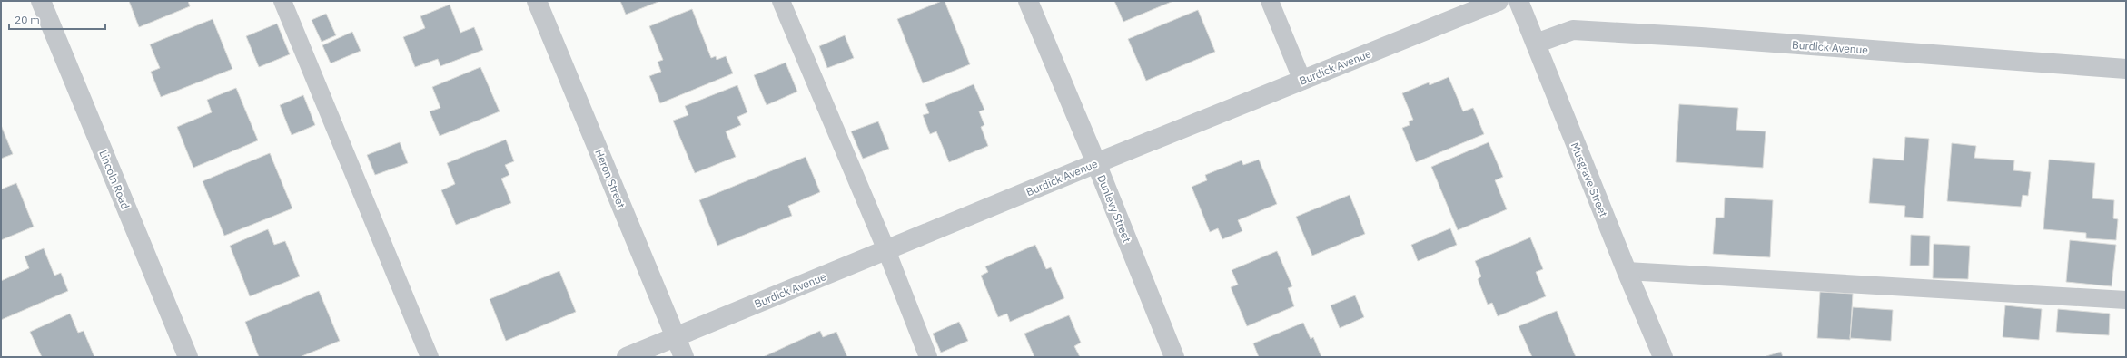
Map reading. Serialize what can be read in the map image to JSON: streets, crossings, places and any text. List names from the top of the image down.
{
  "streets": {
    "street": [
      "Burdick Avenue",
      "Heron Street",
      "Lincoln Road",
      "Musgrave Street",
      "Dunlevy Street"
    ]
  },
  "crossings": [
    ["Burdick Avenue", "Heron Street"],
    ["Burdick Avenue", "Musgrave Street"],
    ["Burdick Avenue", "Dunlevy Street"]
  ],
  "scale_bar": "20 m"
}
